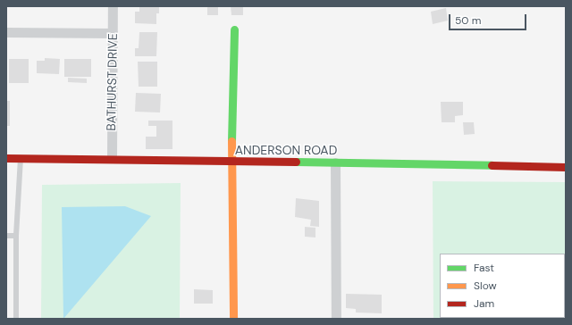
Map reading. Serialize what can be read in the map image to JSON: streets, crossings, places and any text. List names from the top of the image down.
{
  "streets": {
    "street": ["BATHURST DRIVE", "ANDERSON ROAD"]
  },
  "crossings": [
    ["BATHURST DRIVE", "ANDERSON ROAD"]
  ],
  "legend": ["Fast", "Slow", "Jam"],
  "scale_bar": "50 m"
}
